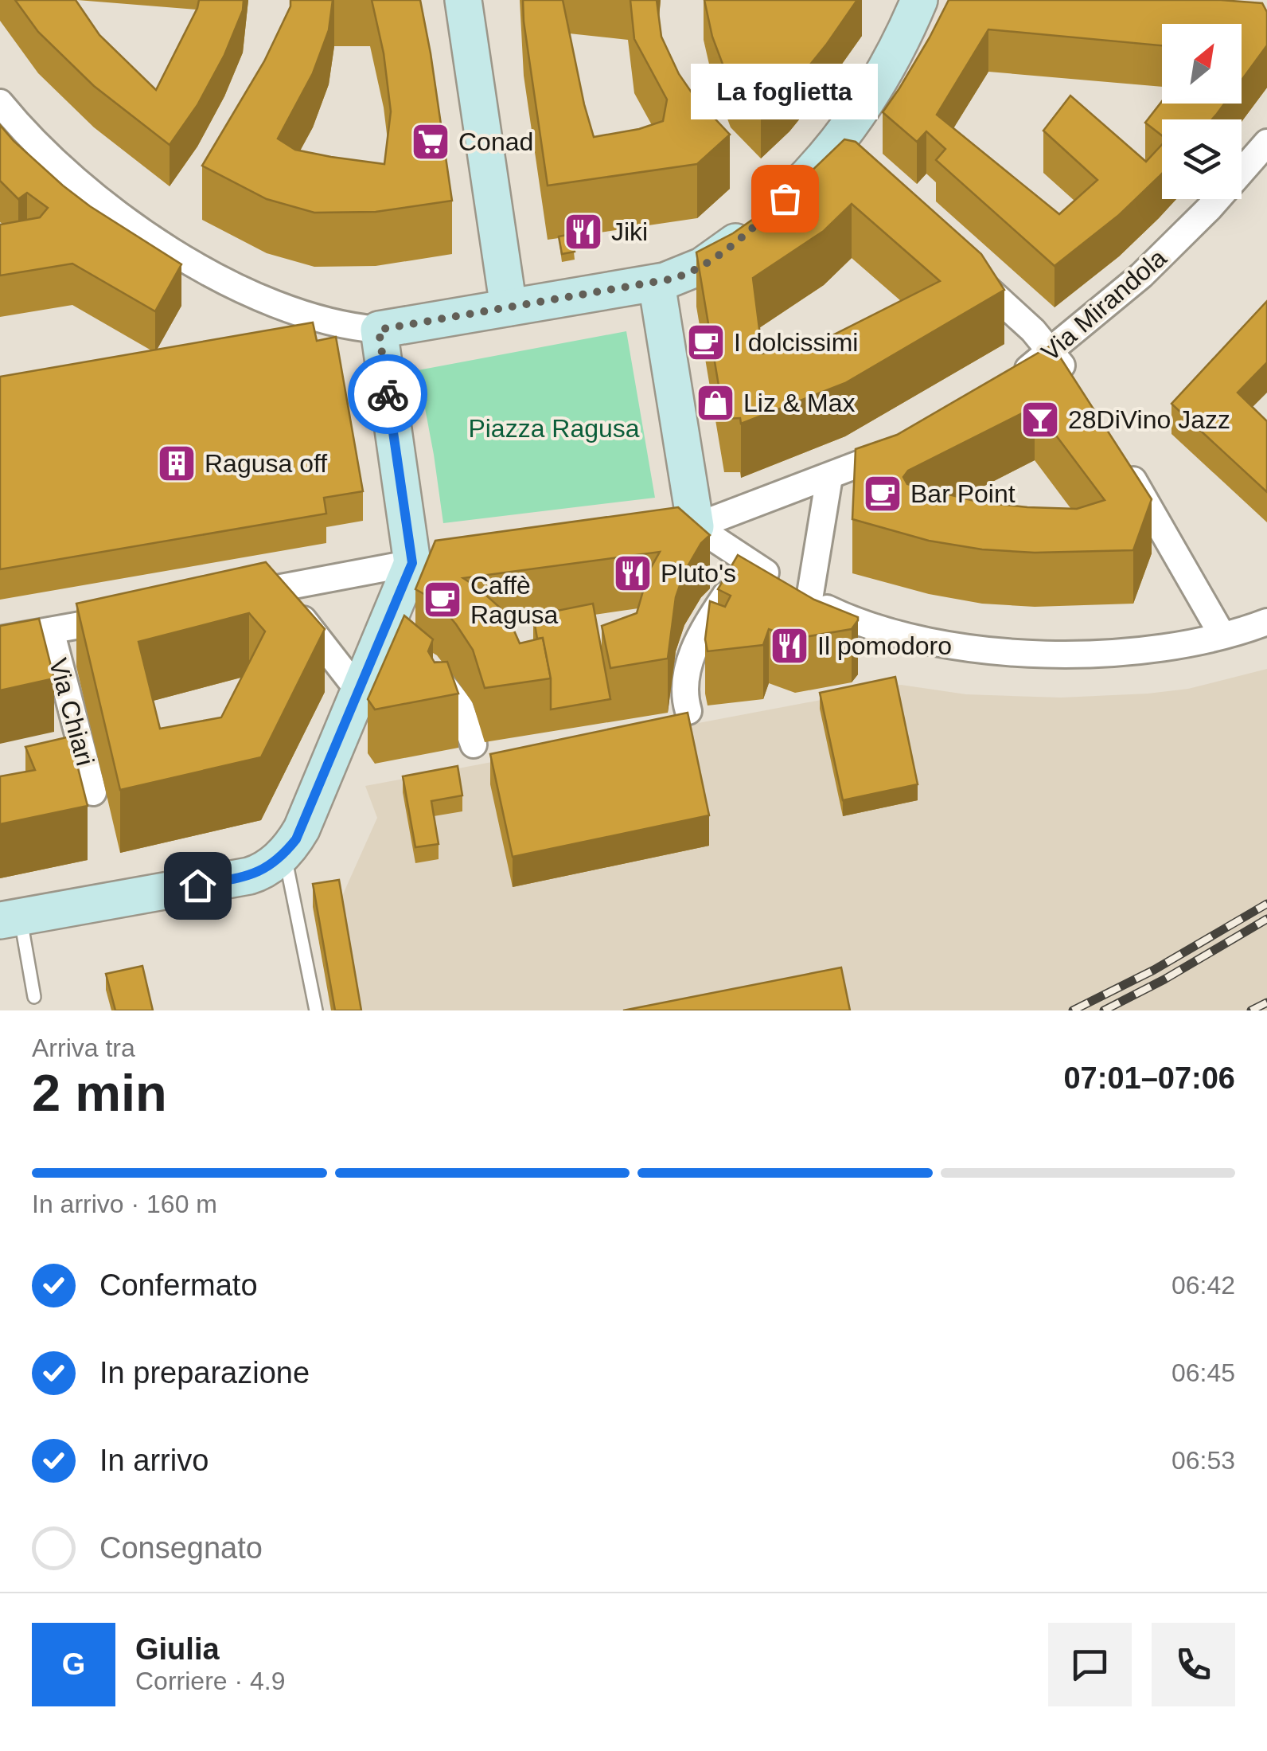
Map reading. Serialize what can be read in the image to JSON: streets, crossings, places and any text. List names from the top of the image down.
{
  "streets": {
    "street": ["Via Mirandola", "Via Chiari"]
  },
  "parks": ["Piazza Ragusa"],
  "places": {
    "supermarket": ["Conad"],
    "other": ["La foglietta"],
    "restaurant": ["Jiki", "Pluto's", "Il pomodoro"],
    "cafe": ["I dolcissimi", "Bar Point", "Caffè Ragusa"],
    "shop": ["Liz & Max"],
    "bar": ["28DiVino Jazz"],
    "building": ["Ragusa off"]
  },
  "north": "top right",
  "page": {
    "bubble": "La foglietta",
    "heading": ["2 min", "Arriva tra", "07:01–07:06"],
    "panel": ["Giulia", "Corriere · 4.9"],
    "bar": "In arrivo · 160 m",
    "list": [
      ["Confermato", "06:42"],
      ["In preparazione", "06:45"],
      ["In arrivo", "06:53"],
      "Consegnato"
    ],
    "round": "G"
  }
}
